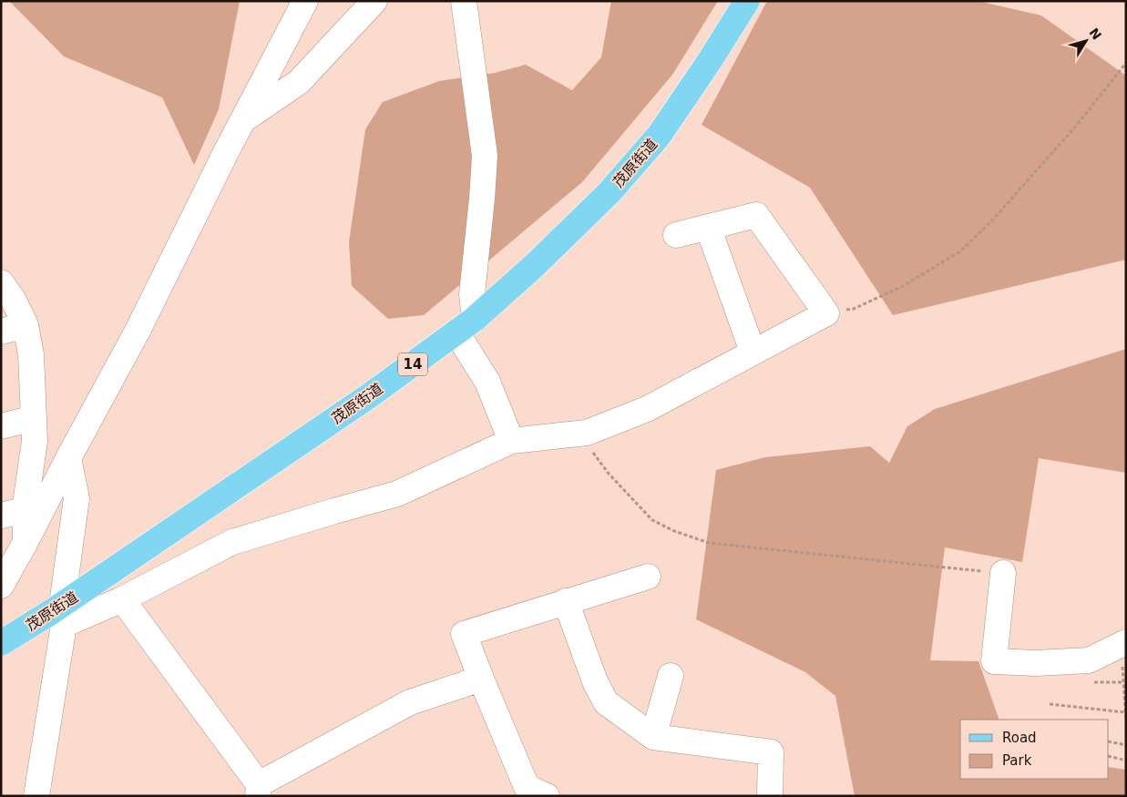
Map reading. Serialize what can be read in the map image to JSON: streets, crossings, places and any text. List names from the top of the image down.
{
  "streets": {
    "main road": ["茂原街道", "14"]
  },
  "legend": ["Road", "Park"],
  "north": "top right"
}
